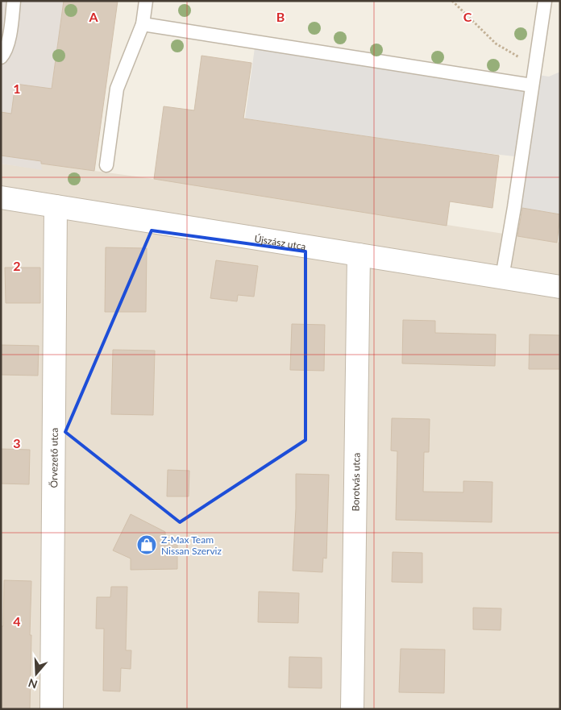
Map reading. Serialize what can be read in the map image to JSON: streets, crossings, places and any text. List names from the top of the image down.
{
  "streets": {
    "street": ["Újszász utca", "Őrvezető utca", "Borotvás utca"]
  },
  "crossings": [
    ["Újszász utca", "Őrvezető utca"],
    ["Újszász utca", "Borotvás utca"]
  ],
  "places": {
    "shop": ["Z-Max Team Nissan Szerviz"]
  },
  "north": "bottom",
  "grid": {
    "columns": ["A", "B", "C"],
    "rows": [
      "1",
      "2",
      "3",
      "4"
    ]
  }
}
